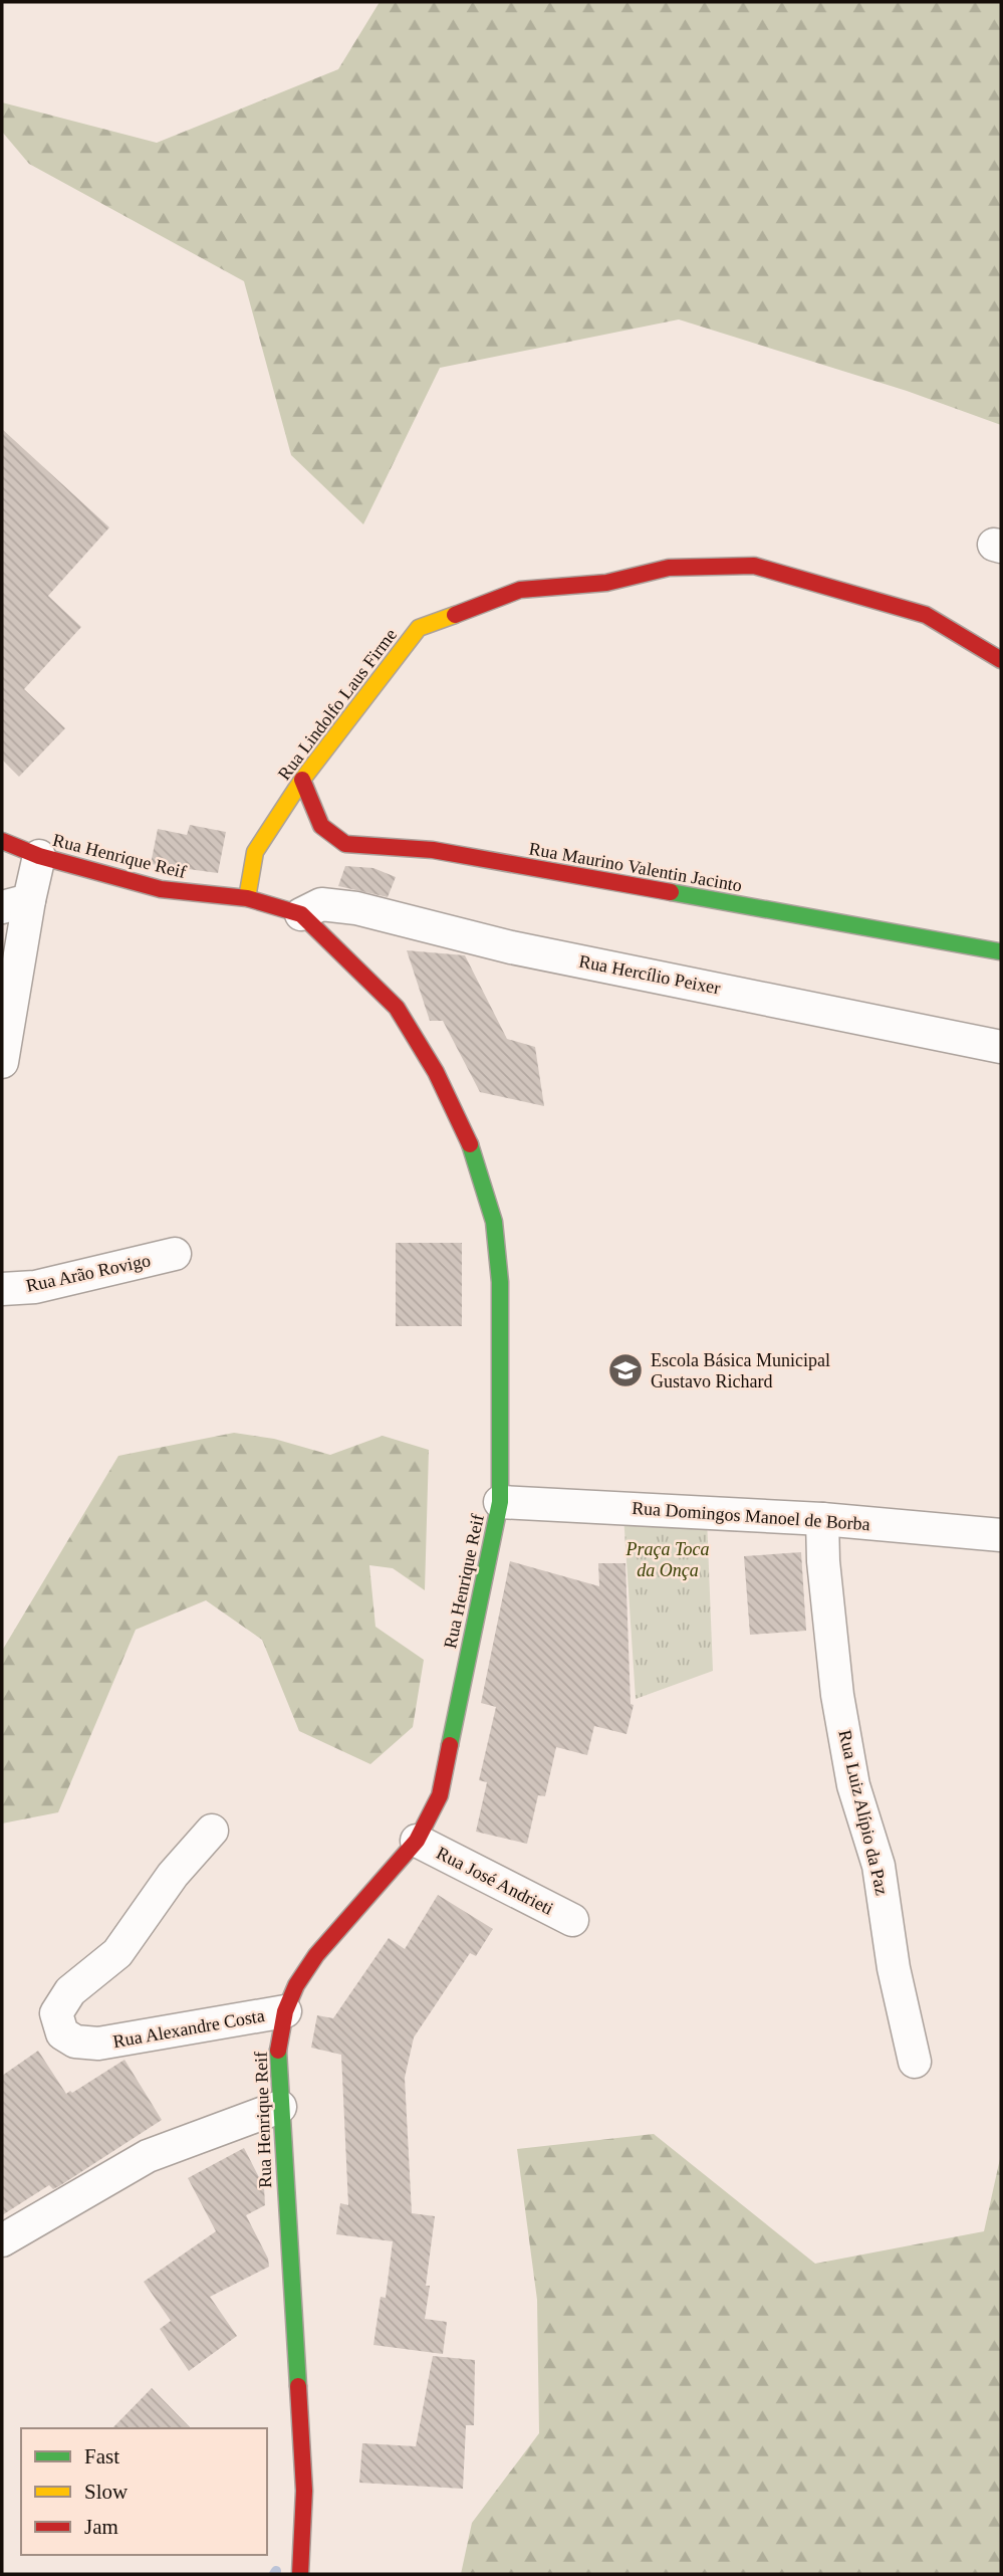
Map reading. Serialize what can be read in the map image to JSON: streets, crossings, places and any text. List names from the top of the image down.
{
  "streets": {
    "street": [
      "Rua Lindolfo Laus Firme",
      "Rua Henrique Reif",
      "Rua Maurino Valentin Jacinto",
      "Rua Hercílio Peixer",
      "Rua Arão Rovigo",
      "Rua Domingos Manoel de Borba",
      "Rua Luiz Alípio da Paz",
      "Rua José Andrieti",
      "Rua Alexandre Costa"
    ]
  },
  "crossings": [
    ["Rua Lindolfo Laus Firme", "Rua Henrique Reif"],
    ["Rua Lindolfo Laus Firme", "Rua Maurino Valentin Jacinto"],
    ["Rua Henrique Reif", "Rua Hercílio Peixer"],
    ["Rua Henrique Reif", "Rua Domingos Manoel de Borba"],
    ["Rua Henrique Reif", "Rua José Andrieti"],
    ["Rua Henrique Reif", "Rua Alexandre Costa"],
    ["Rua Domingos Manoel de Borba", "Rua Luiz Alípio da Paz"]
  ],
  "parks": ["Praça Toca da Onça"],
  "places": {
    "school or university": ["Escola Básica Municipal Gustavo Richard"]
  },
  "legend": ["Fast", "Slow", "Jam"]
}
